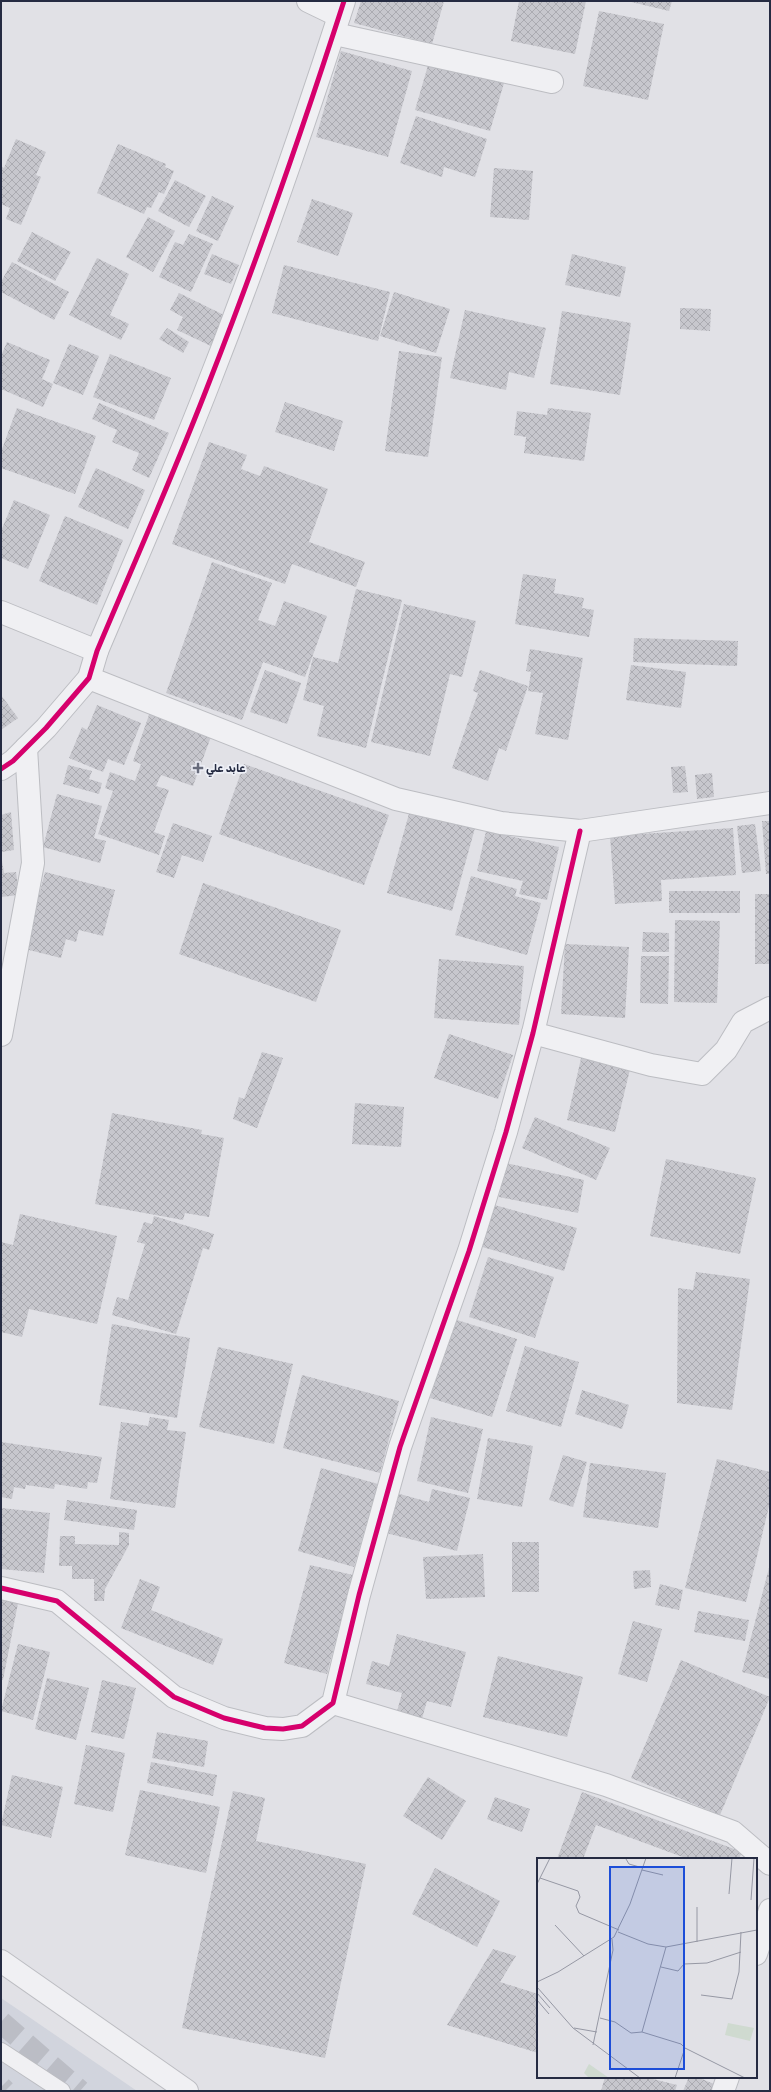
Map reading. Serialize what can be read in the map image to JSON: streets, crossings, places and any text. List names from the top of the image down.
{
  "places": {
    "health": ["عابد علي"]
  }
}
